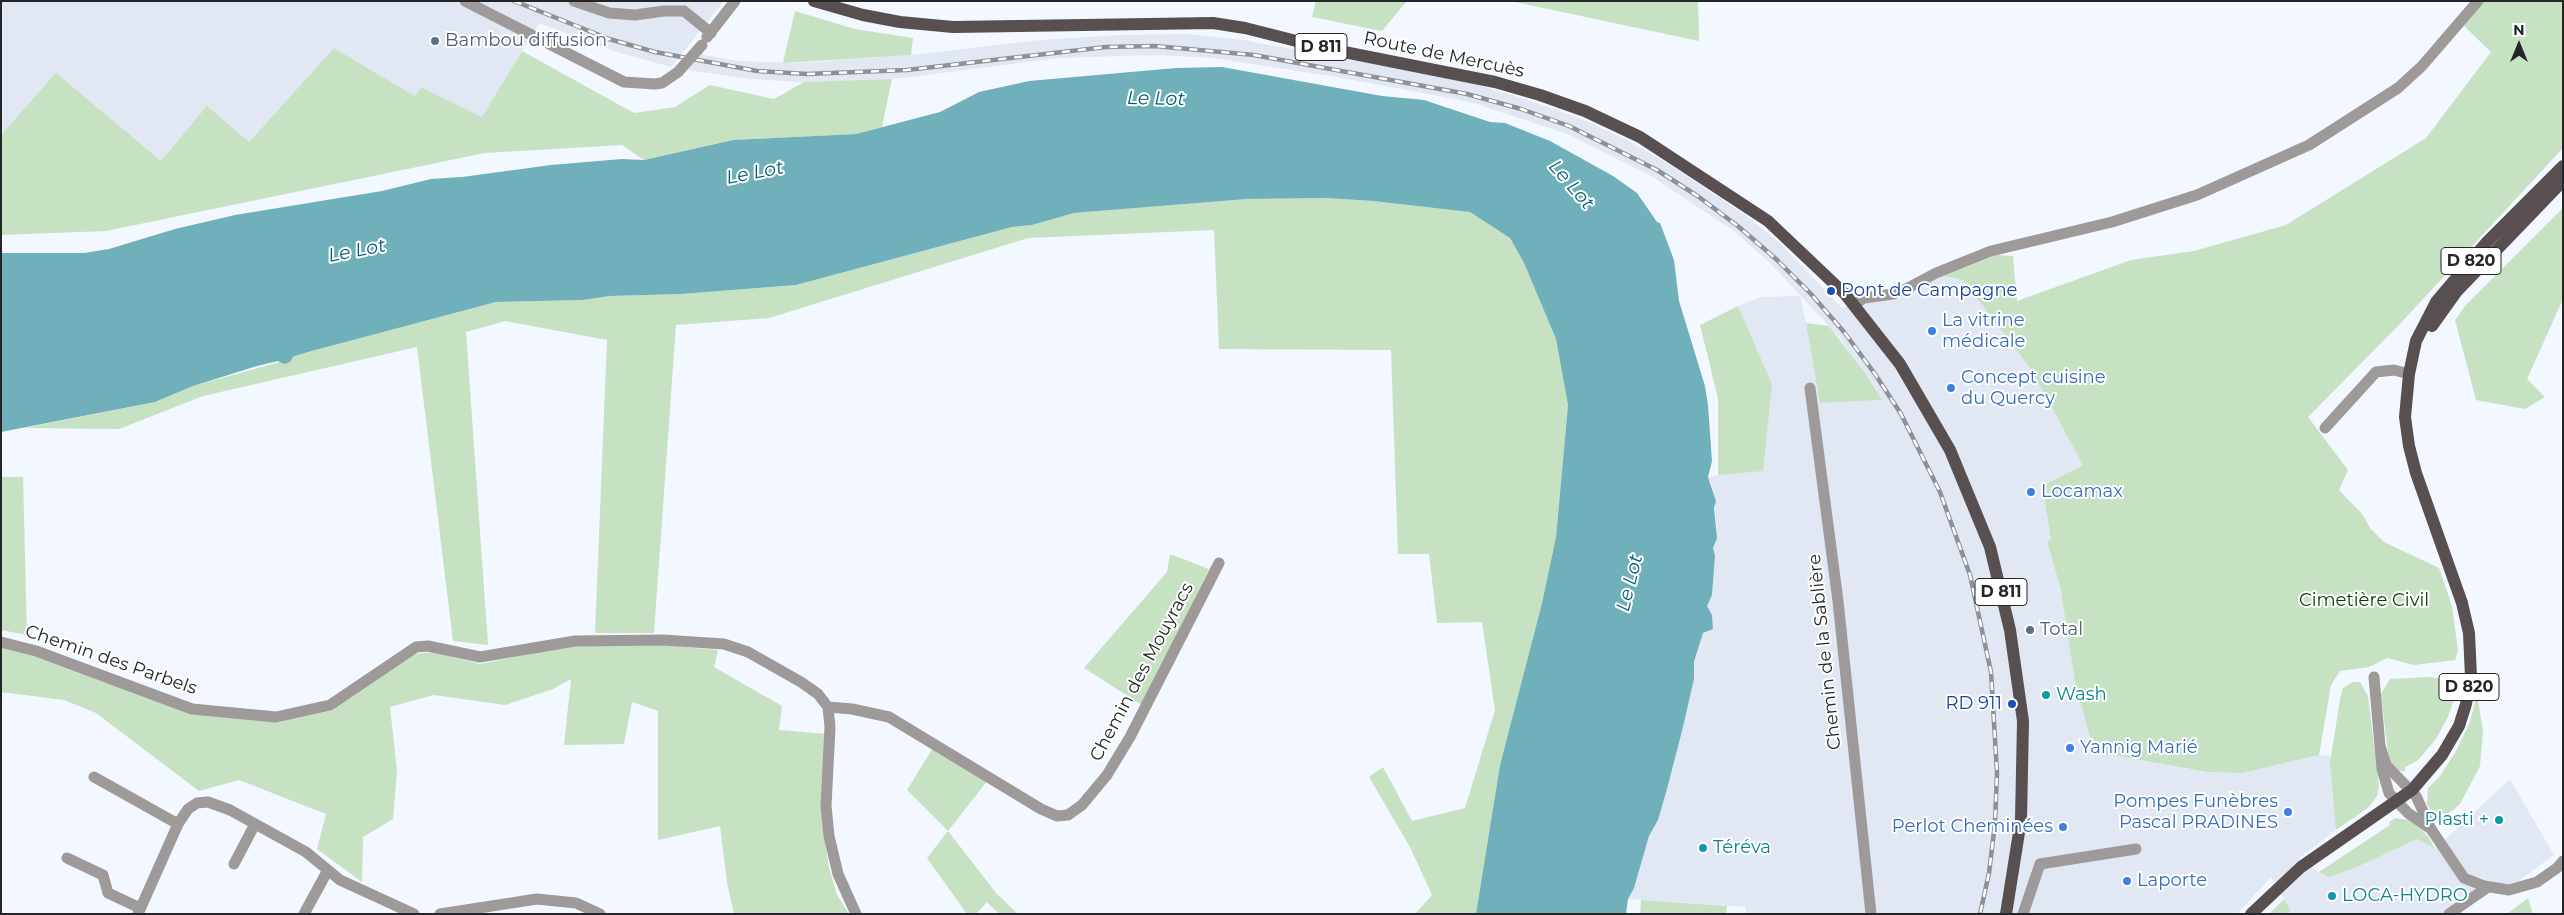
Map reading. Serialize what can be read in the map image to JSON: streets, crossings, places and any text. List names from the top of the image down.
{
  "streets": {
    "main road": ["D 811", "Route de Mercuès", "D 820"],
    "street": ["Chemin de la Sablière", "Chemin des Parbels", "Chemin des Mouyracs"]
  },
  "crossings": [
    ["D 811", "Route de Mercuès"],
    ["Chemin des Parbels", "Chemin des Mouyracs"]
  ],
  "water": ["Le Lot"],
  "parks": ["Cimetière Civil"],
  "places": [
    "Bambou diffusion",
    "Pont de Campagne",
    "La vitrine médicale",
    "Concept cuisine du Quercy",
    "Locamax",
    "Total",
    "Wash",
    "RD 911",
    "Yannig Marié",
    "Pompes Funèbres Pascal PRADINES",
    "Plasti +",
    "Perlot Cheminées",
    "Téréva",
    "Laporte",
    "LOCA-HYDRO"
  ],
  "north": "top"
}
